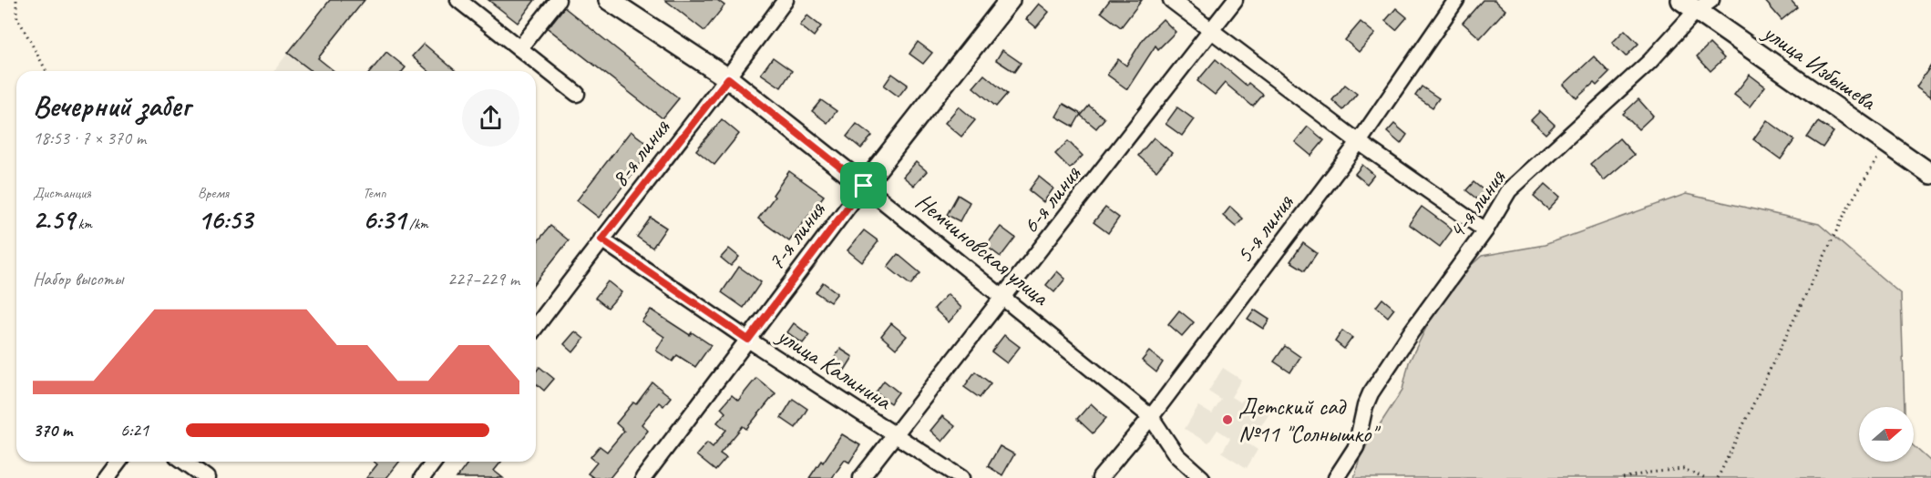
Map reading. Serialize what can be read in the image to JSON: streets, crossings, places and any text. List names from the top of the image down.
{
  "streets": {
    "main road": ["улица Избышева", "7-я линия", "Немчиновская улица"],
    "street": [
      "8-я линия",
      "6-я линия",
      "4-я линия",
      "5-я линия",
      "улица Калинина"
    ]
  },
  "crossings": [
    ["улица Избышева", "4-я линия"],
    ["8-я линия", "Немчиновская улица"],
    ["8-я линия", "улица Калинина"],
    ["6-я линия", "Немчиновская улица"],
    ["6-я линия", "улица Калинина"],
    ["5-я линия", "Немчиновская улица"],
    ["7-я линия", "Немчиновская улица"],
    ["7-я линия", "улица Калинина"]
  ],
  "places": ["Детский сад №11 \"Солнышко\""],
  "north": "right",
  "page": {
    "heading": ["Вечерний забег", "18:53 · 7 × 370 m"],
    "stats": [
      ["Дистанция", "2.59 km"],
      ["Время", "16:53"],
      ["Темп", "6:31 /km"]
    ],
    "chart": ["Набор высоты", "227–229 m"],
    "list": [
      {
        "name": "370 m",
        "note": "6:21"
      }
    ]
  }
}
